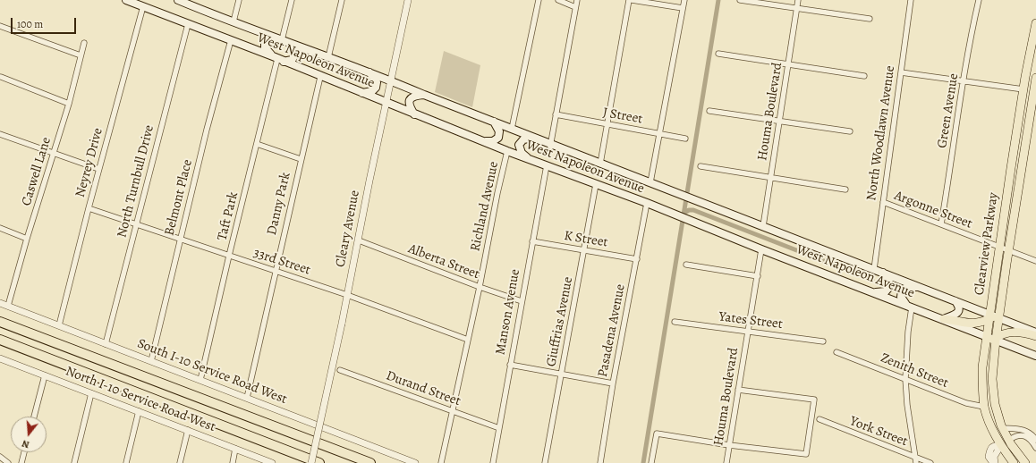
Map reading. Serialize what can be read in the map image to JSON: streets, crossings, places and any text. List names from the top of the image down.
{
  "streets": {
    "highway": ["Clearview Parkway"],
    "main road": ["West Napoleon Avenue"],
    "street": [
      "Green Avenue",
      "Houma Boulevard",
      "J Street",
      "North Woodlawn Avenue",
      "Neyrey Drive",
      "Caswell Lane",
      "North Turnbull Drive",
      "Belmont Place",
      "Danny Park",
      "Richland Avenue",
      "Argonne Street",
      "Taft Park",
      "Cleary Avenue",
      "K Street",
      "33rd Street",
      "Alberta Street",
      "Manson Avenue",
      "Yates Street",
      "Giuffrias Avenue",
      "Pasadena Avenue",
      "Zenith Street",
      "South I-10 Service Road West",
      "Durand Street",
      "North I-10 Service Road West",
      "York Street"
    ]
  },
  "crossings": [
    ["West Napoleon Avenue", "Houma Boulevard"],
    ["West Napoleon Avenue", "North Woodlawn Avenue"],
    ["West Napoleon Avenue", "Neyrey Drive"],
    ["West Napoleon Avenue", "North Turnbull Drive"],
    ["West Napoleon Avenue", "Belmont Place"],
    ["West Napoleon Avenue", "Danny Park"],
    ["West Napoleon Avenue", "Richland Avenue"],
    ["West Napoleon Avenue", "Taft Park"],
    ["West Napoleon Avenue", "Cleary Avenue"],
    ["West Napoleon Avenue", "Clearview Parkway"],
    ["West Napoleon Avenue", "Manson Avenue"],
    ["West Napoleon Avenue", "Giuffrias Avenue"],
    ["West Napoleon Avenue", "Pasadena Avenue"],
    ["Green Avenue", "Argonne Street"],
    ["Houma Boulevard", "Yates Street"],
    ["North Woodlawn Avenue", "Argonne Street"],
    ["Neyrey Drive", "33rd Street"],
    ["Neyrey Drive", "South I-10 Service Road West"],
    ["Caswell Lane", "South I-10 Service Road West"],
    ["North Turnbull Drive", "33rd Street"],
    ["North Turnbull Drive", "South I-10 Service Road West"],
    ["Belmont Place", "33rd Street"],
    ["Belmont Place", "South I-10 Service Road West"],
    ["Danny Park", "33rd Street"],
    ["Danny Park", "South I-10 Service Road West"],
    ["Richland Avenue", "33rd Street"],
    ["Richland Avenue", "Alberta Street"],
    ["Argonne Street", "Clearview Parkway"],
    ["Taft Park", "33rd Street"],
    ["Taft Park", "South I-10 Service Road West"],
    ["Cleary Avenue", "33rd Street"],
    ["Cleary Avenue", "Alberta Street"],
    ["K Street", "Manson Avenue"],
    ["K Street", "Giuffrias Avenue"],
    ["K Street", "Pasadena Avenue"],
    ["Clearview Parkway", "Zenith Street"],
    ["Alberta Street", "Manson Avenue"],
    ["Manson Avenue", "Durand Street"]
  ],
  "scale_bar": "100 m",
  "north": "bottom"
}
